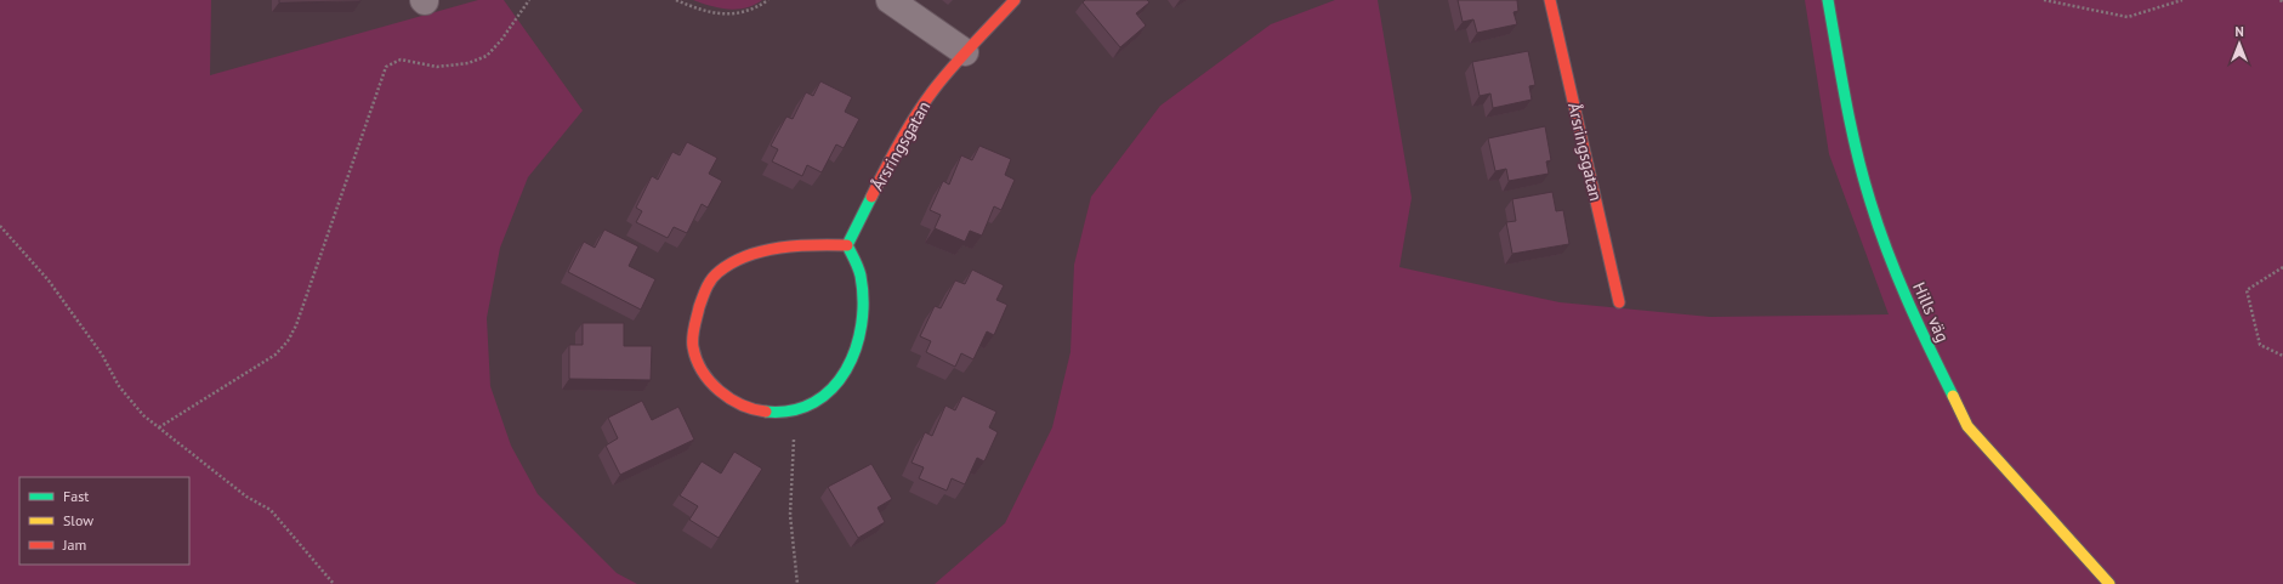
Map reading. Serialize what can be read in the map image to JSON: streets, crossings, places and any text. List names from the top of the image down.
{
  "streets": {
    "street": ["Årsringsgatan", "Hills väg"]
  },
  "legend": ["Fast", "Slow", "Jam"],
  "north": "top"
}
